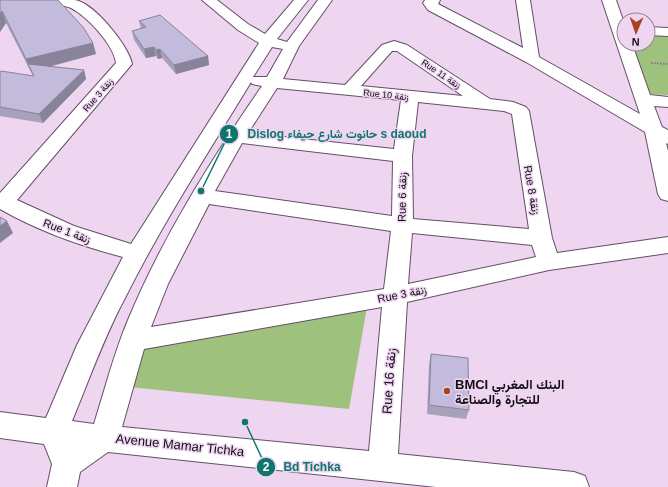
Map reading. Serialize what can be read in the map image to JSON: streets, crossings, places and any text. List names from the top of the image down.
{
  "streets": {
    "street": [
      "Rue 11 زنقة",
      "Rue 3 زنقة",
      "Rue 10 زنقة",
      "Rue 8 زنقة",
      "Rue 6 زنقة",
      "Rue 1 زنقة",
      "Rue 16 زنقة",
      "Avenue Mamar Tichka"
    ]
  },
  "crossings": [
    ["Rue 11 زنقة", "Rue 10 زنقة"],
    ["Rue 3 زنقة", "Rue 8 زنقة"],
    ["Rue 3 زنقة", "Rue 6 زنقة"],
    ["Rue 3 زنقة", "Rue 1 زنقة"],
    ["Rue 3 زنقة", "Rue 16 زنقة"],
    ["Rue 10 زنقة", "Rue 8 زنقة"],
    ["Rue 10 زنقة", "Rue 6 زنقة"],
    ["Rue 6 زنقة", "Rue 16 زنقة"],
    ["Rue 16 زنقة", "Avenue Mamar Tichka"]
  ],
  "places": ["Dislog حانوت شارع حيفاء s daoud", "BMCI البنك المغربي للتجارة والصناعة", "Bd Tichka"],
  "north": "bottom"
}
